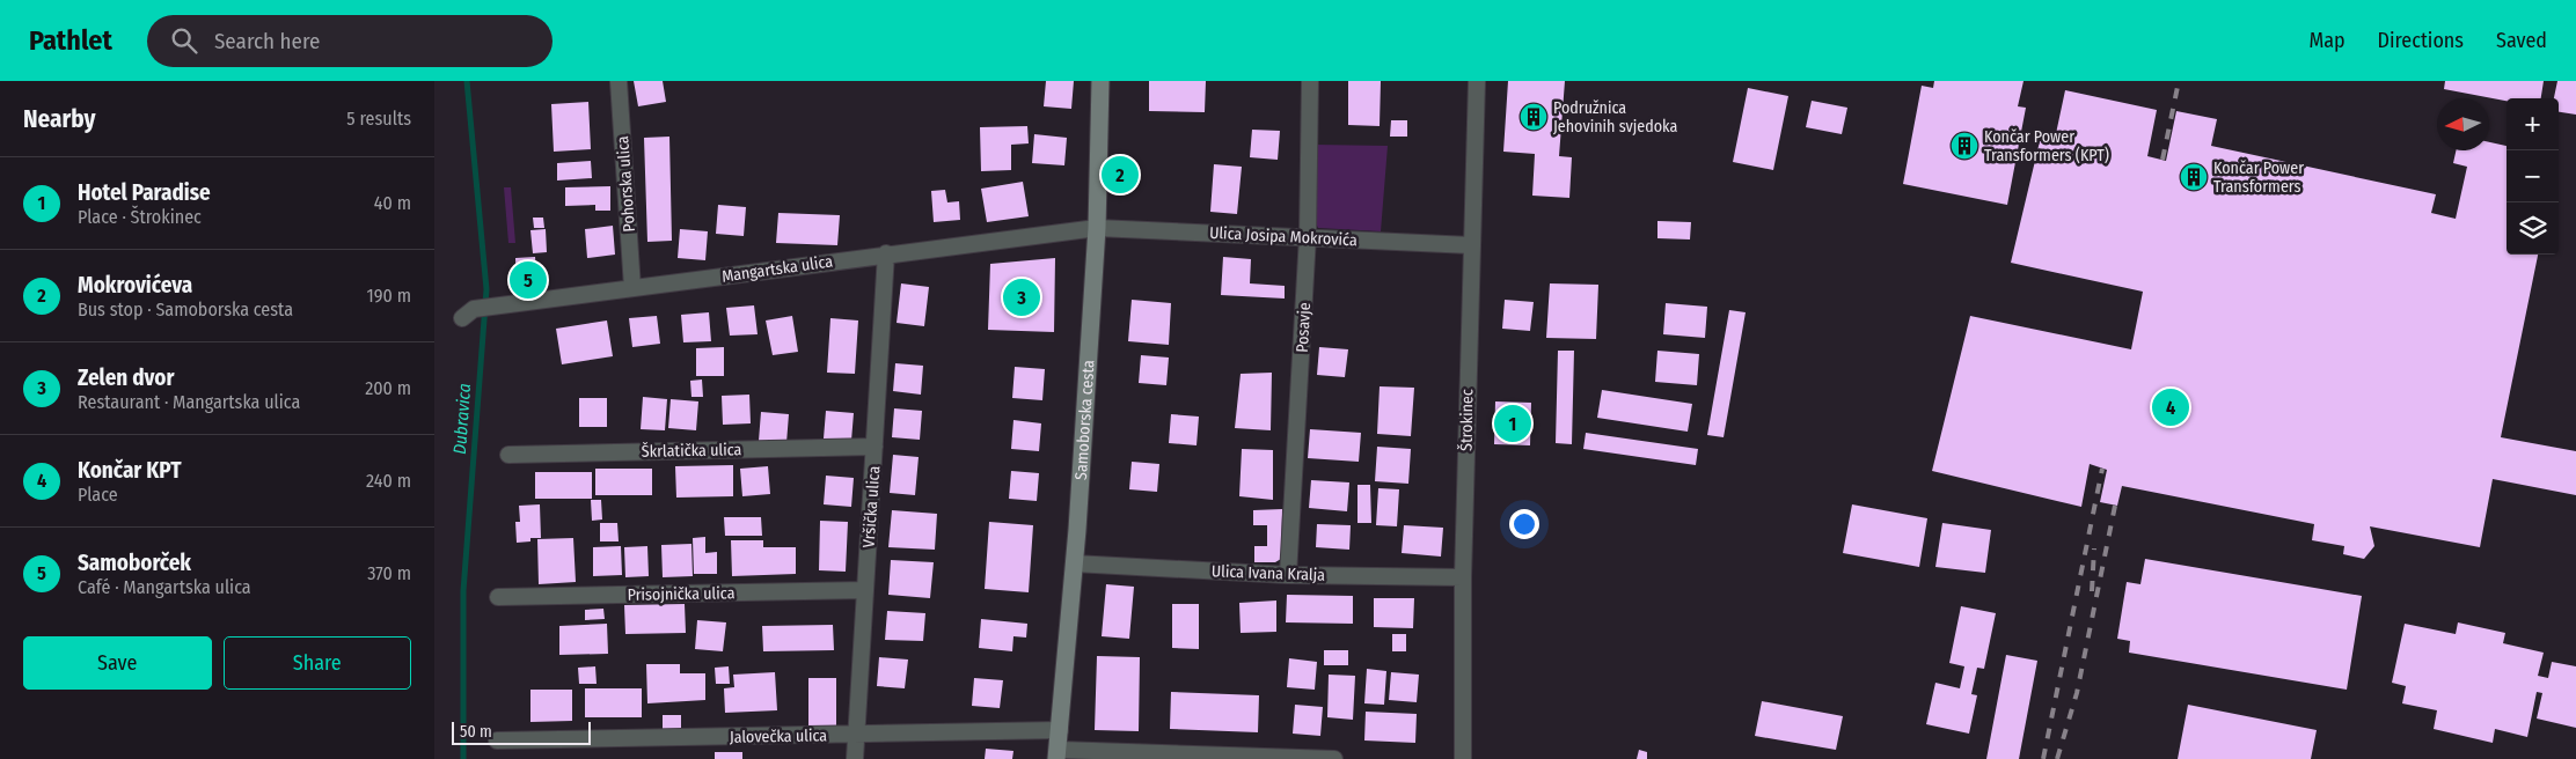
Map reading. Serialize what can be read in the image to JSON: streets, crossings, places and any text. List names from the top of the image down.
{
  "streets": {
    "street": [
      "Pohorska ulica",
      "Ulica Josipa Mokrovića",
      "Mangartska ulica",
      "Posavje",
      "Samoborska cesta",
      "Štrokinec",
      "Škrlatička ulica",
      "Vršička ulica",
      "Ulica Ivana Kralja",
      "Prisojnička ulica",
      "Jalovečka ulica"
    ]
  },
  "crossings": [
    ["Pohorska ulica", "Mangartska ulica"],
    ["Ulica Josipa Mokrovića", "Mangartska ulica"],
    ["Ulica Josipa Mokrovića", "Posavje"],
    ["Ulica Josipa Mokrovića", "Samoborska cesta"],
    ["Ulica Josipa Mokrovića", "Štrokinec"],
    ["Mangartska ulica", "Samoborska cesta"],
    ["Mangartska ulica", "Vršička ulica"],
    ["Posavje", "Ulica Ivana Kralja"],
    ["Samoborska cesta", "Ulica Ivana Kralja"],
    ["Samoborska cesta", "Jalovečka ulica"],
    ["Štrokinec", "Ulica Ivana Kralja"],
    ["Škrlatička ulica", "Vršička ulica"],
    ["Vršička ulica", "Prisojnička ulica"],
    ["Vršička ulica", "Jalovečka ulica"]
  ],
  "water": ["Dubravica"],
  "places": {
    "building": ["Podružnica Jehovinih svjedoka", "Končar Power Transformers (KPT)", "Končar Power Transformers"]
  },
  "scale_bar": "50 m",
  "north": "left",
  "page": {
    "header": "Pathlet",
    "search": "Search here",
    "nav": ["Map", "Directions", "Saved"],
    "heading": ["Nearby", "5 results"],
    "map_buttons": ["+", "−"],
    "pins": [
      "2",
      "5",
      "3",
      "4",
      "1"
    ],
    "list": [
      {
        "mark": "1",
        "name": "Hotel Paradise",
        "note": "Place · Štrokinec",
        "value": "40 m"
      },
      {
        "mark": "2",
        "name": "Mokrovićeva",
        "note": "Bus stop · Samoborska cesta",
        "value": "190 m"
      },
      {
        "mark": "3",
        "name": "Zelen dvor",
        "note": "Restaurant · Mangartska ulica",
        "value": "200 m"
      },
      {
        "mark": "4",
        "name": "Končar KPT",
        "note": "Place",
        "value": "240 m"
      },
      {
        "mark": "5",
        "name": "Samoborček",
        "note": "Café · Mangartska ulica",
        "value": "370 m"
      }
    ],
    "buttons": ["Save", "Share"],
    "scale": "50 m"
  }
}
